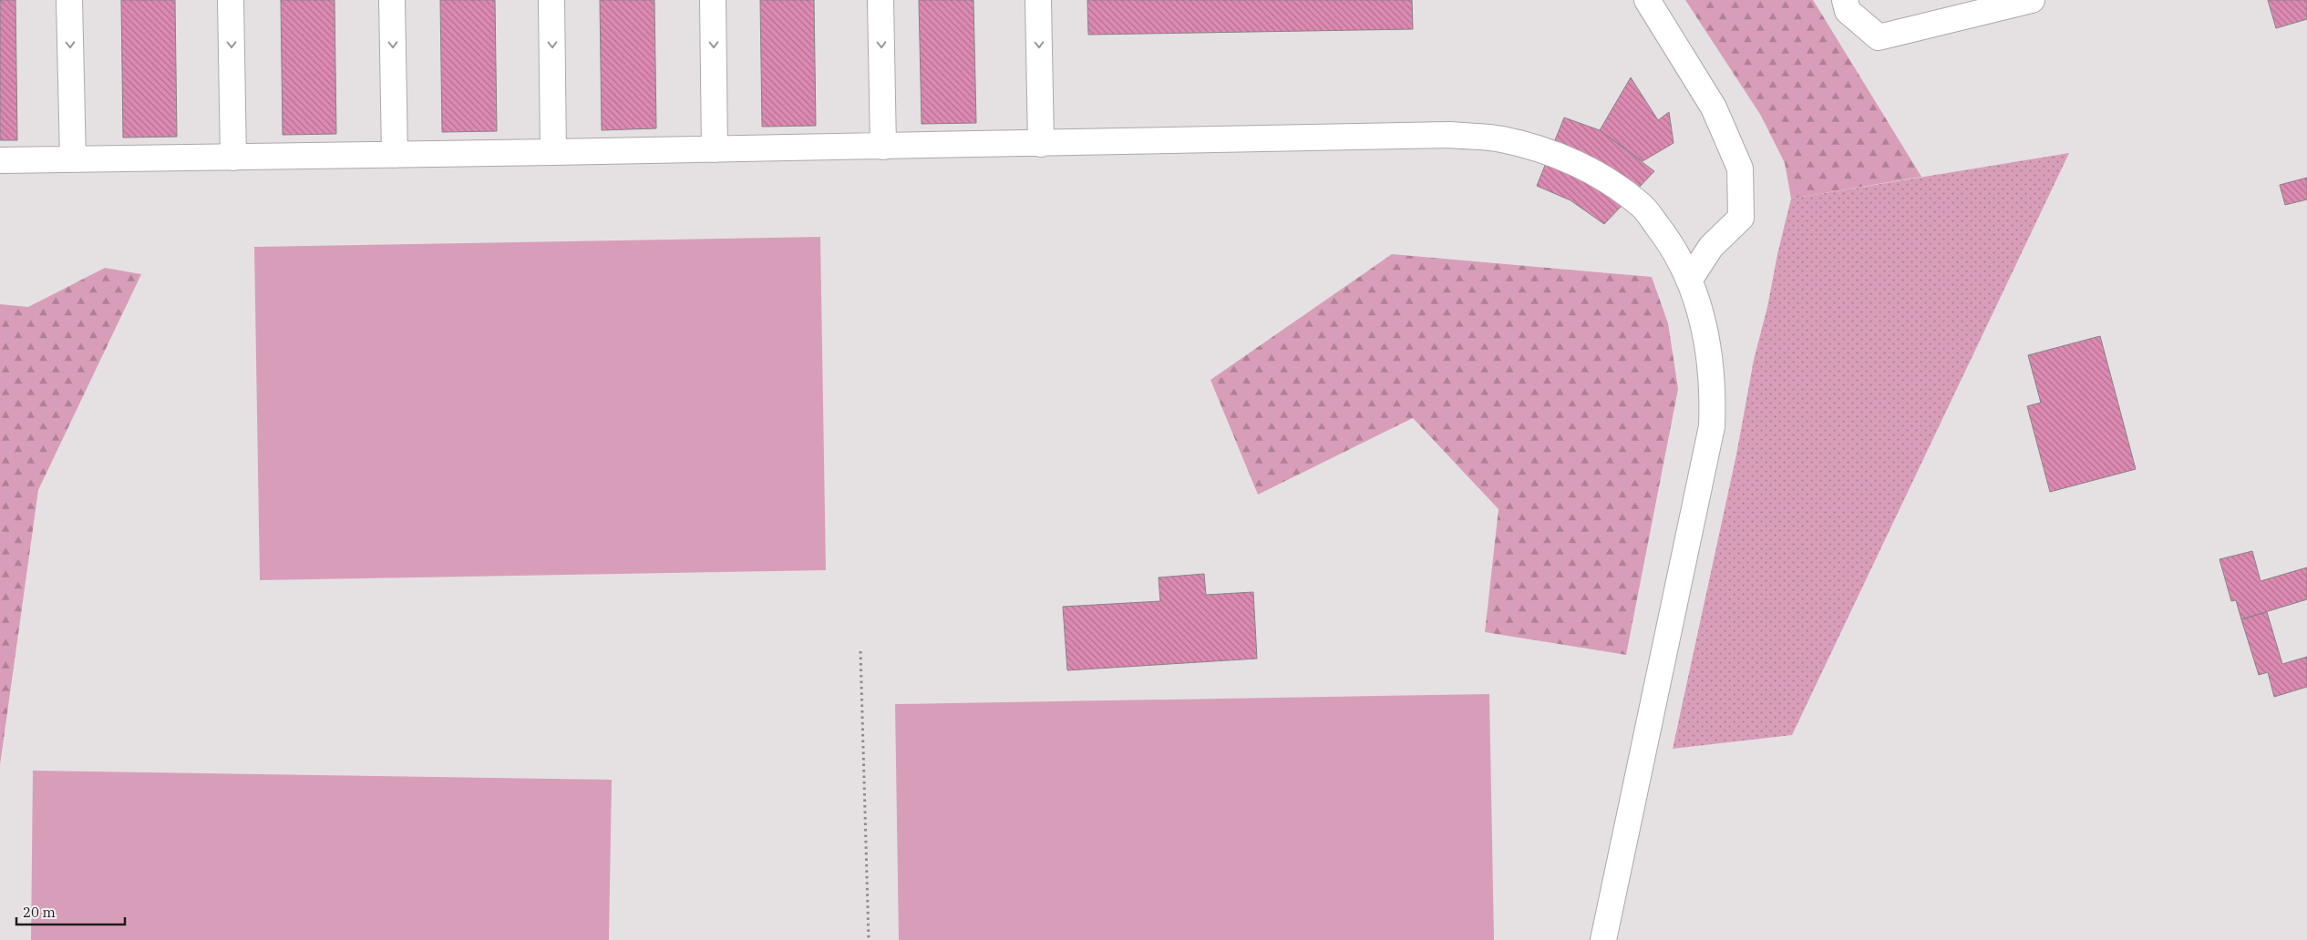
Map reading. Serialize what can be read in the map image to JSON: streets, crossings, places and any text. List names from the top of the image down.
{
  "scale_bar": "20 m"
}
